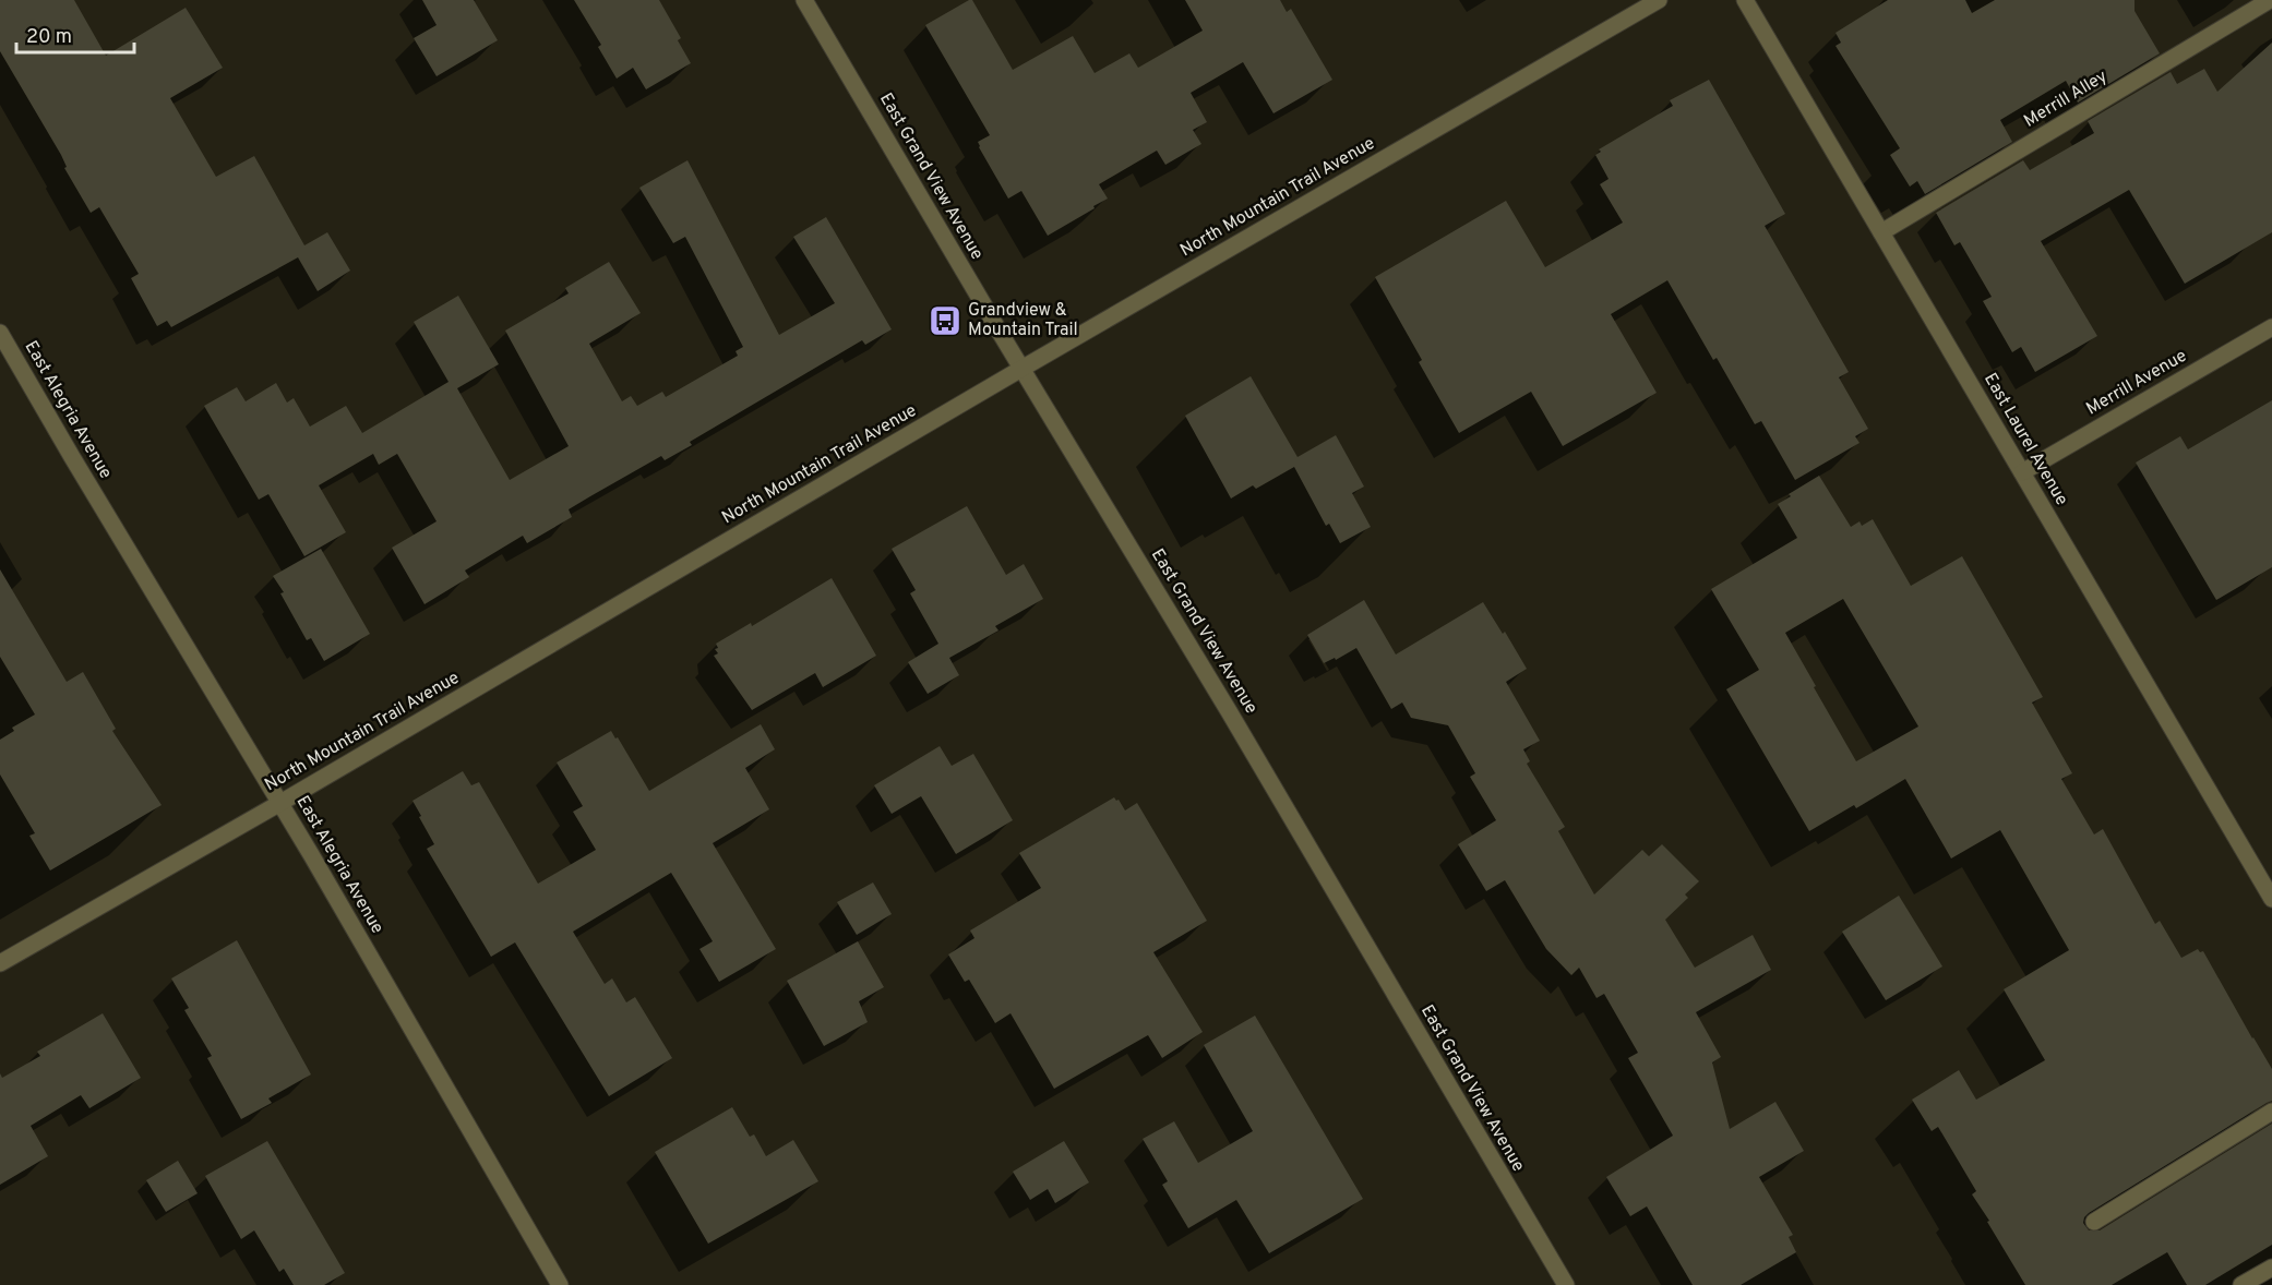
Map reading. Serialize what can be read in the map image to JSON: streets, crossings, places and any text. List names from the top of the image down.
{
  "streets": {
    "street": [
      "Merrill Alley",
      "East Grand View Avenue",
      "North Mountain Trail Avenue",
      "Merrill Avenue",
      "East Alegria Avenue",
      "East Laurel Avenue"
    ]
  },
  "crossings": [
    ["Merrill Alley", "East Laurel Avenue"],
    ["East Grand View Avenue", "North Mountain Trail Avenue"],
    ["North Mountain Trail Avenue", "East Alegria Avenue"],
    ["Merrill Avenue", "East Laurel Avenue"]
  ],
  "places": {
    "bus stop": ["Grandview & Mountain Trail"]
  },
  "scale_bar": "20 m"
}
